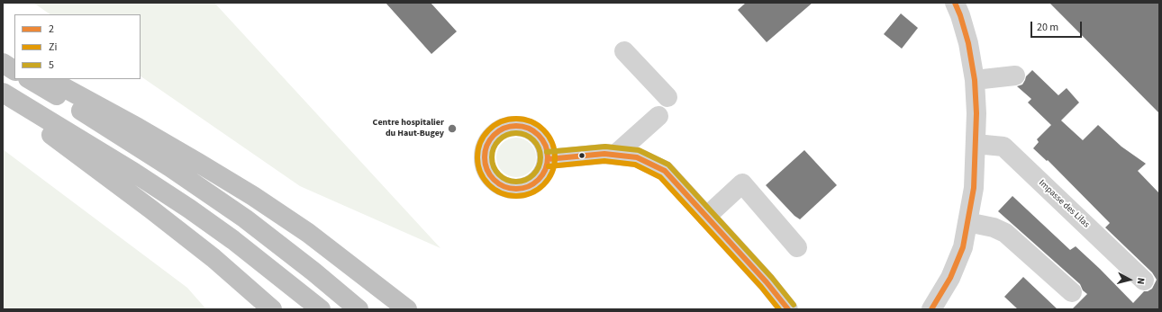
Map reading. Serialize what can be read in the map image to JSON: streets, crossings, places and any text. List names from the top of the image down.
{
  "streets": {
    "street": ["Impasse des Lilas"]
  },
  "places": ["Centre hospitalier du Haut-Bugey"],
  "lines": ["transit line 2", "transit line Zi", "transit line 5"],
  "legend": ["2", "Zi", "5"],
  "scale_bar": "20 m",
  "north": "right"
}
